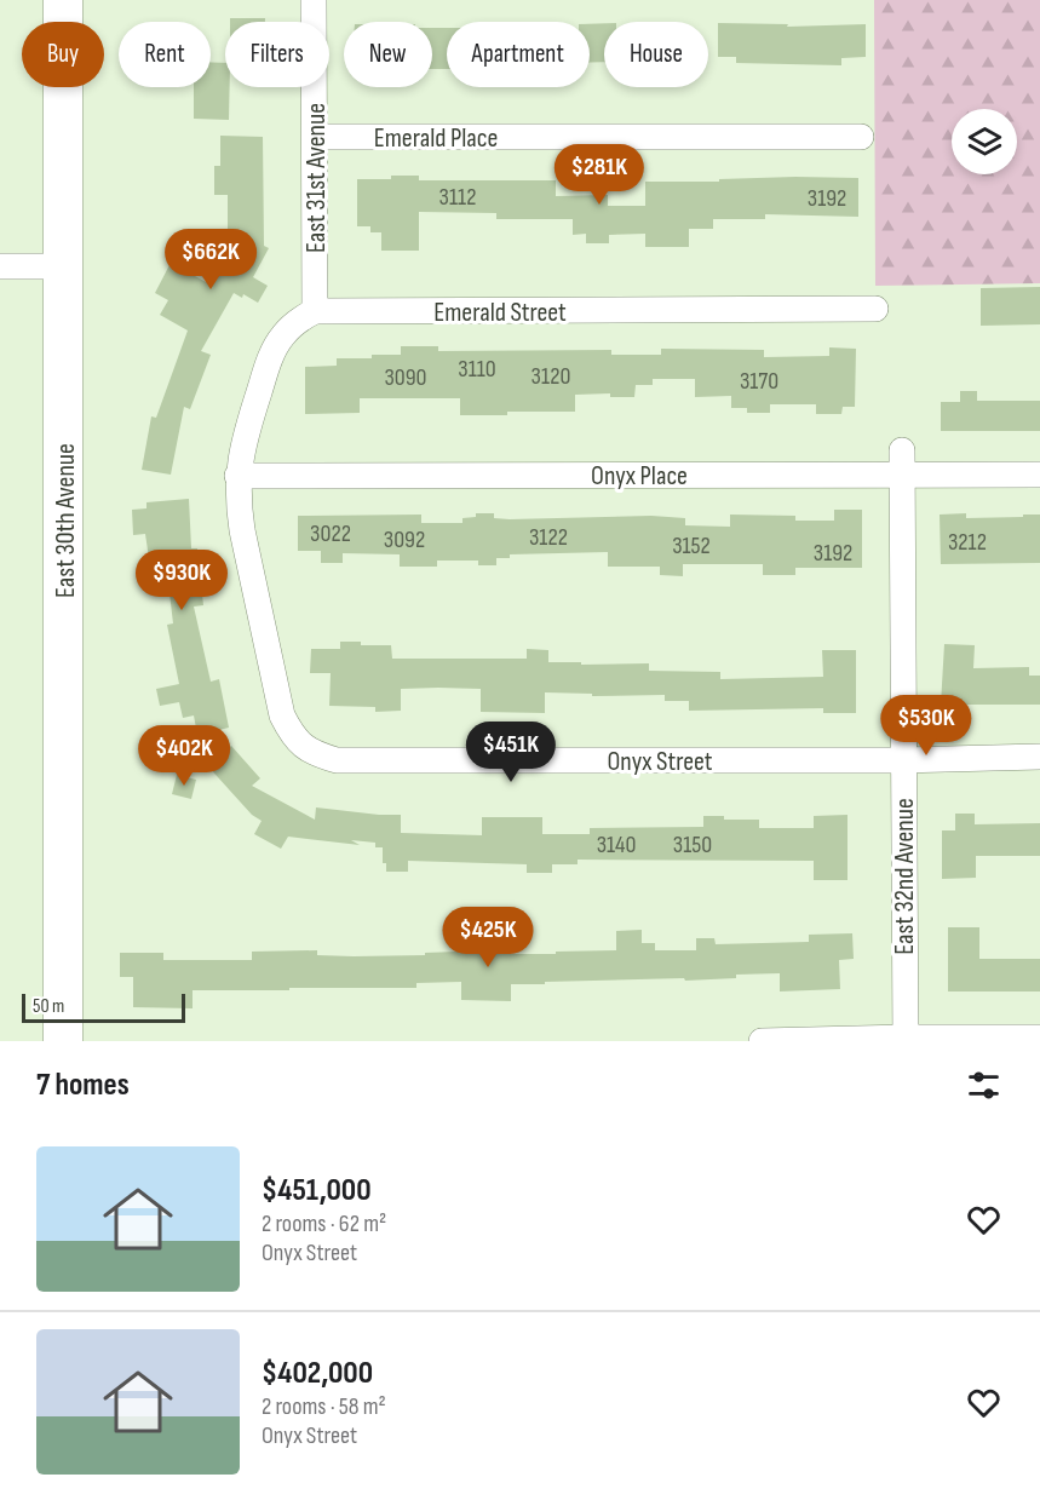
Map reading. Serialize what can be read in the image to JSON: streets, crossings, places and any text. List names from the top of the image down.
{
  "streets": {
    "main road": ["East 30th Avenue"],
    "street": [
      "Emerald Place",
      "East 31st Avenue",
      "Emerald Street",
      "Onyx Place",
      "Onyx Street",
      "East 32nd Avenue"
    ]
  },
  "crossings": [
    ["Emerald Place", "East 31st Avenue"],
    ["East 31st Avenue", "Emerald Street"],
    ["Onyx Place", "Onyx Street"],
    ["Onyx Place", "East 32nd Avenue"],
    ["Onyx Street", "East 32nd Avenue"]
  ],
  "house_numbers": [
    "3112",
    "3192",
    "3110",
    "3120",
    "3090",
    "3170",
    "3022",
    "3122",
    "3092",
    "3212",
    "3152",
    "3192",
    "3140",
    "3150"
  ],
  "scale_bar": "50 m",
  "page": {
    "chip": [
      "Buy",
      "Rent",
      "Filters",
      "New",
      "Apartment",
      "House"
    ],
    "price": [
      "$281K",
      "$662K",
      "$930K",
      "$530K",
      "$451K",
      "$402K",
      "$425K"
    ],
    "scale": "50 m",
    "heading": "7 homes",
    "list": [
      {
        "name": "$451,000",
        "note": "2 rooms · 62 m² · Onyx Street"
      },
      {
        "name": "$402,000",
        "note": "2 rooms · 58 m² · Onyx Street"
      }
    ]
  }
}
